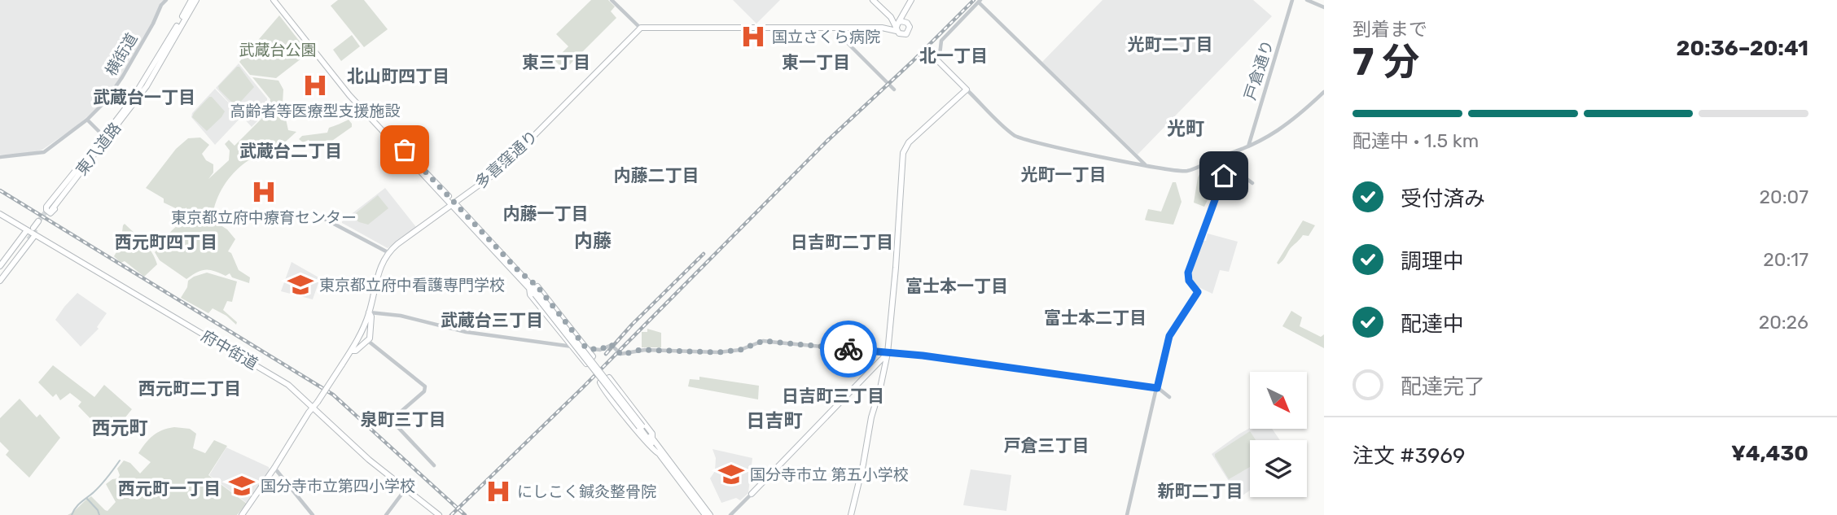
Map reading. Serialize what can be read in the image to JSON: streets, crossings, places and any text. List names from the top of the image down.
{
  "streets": {
    "main road": ["東八道路", "多喜窪通り", "府中街道"],
    "street": ["横街道", "戸倉通り"]
  },
  "crossings": [
    ["多喜窪通り", "府中街道"]
  ],
  "districts": [
    "光町二丁目",
    "北一丁目",
    "東三丁目",
    "東一丁目",
    "北山町四丁目",
    "武蔵台一丁目",
    "光町",
    "武蔵台二丁目",
    "光町一丁目",
    "内藤二丁目",
    "内藤一丁目",
    "内藤",
    "西元町四丁目",
    "日吉町二丁目",
    "富士本一丁目",
    "富士本二丁目",
    "武蔵台三丁目",
    "西元町二丁目",
    "日吉町三丁目",
    "泉町三丁目",
    "日吉町",
    "西元町",
    "戸倉三丁目",
    "西元町一丁目",
    "新町二丁目"
  ],
  "parks": ["武蔵台公園"],
  "places": {
    "hospital": [
      "国立さくら病院",
      "高齢者等医療型支援施設",
      "東京都立府中療育センター",
      "にしこく鍼灸整骨院"
    ],
    "school or university": ["東京都立府中看護専門学校", "国分寺市立 第五小学校", "国分寺市立第四小学校"]
  },
  "north": "bottom right",
  "page": {
    "heading": ["7 分", "到着まで", "20:36–20:41"],
    "panel": ["注文 #3969", "¥4,430"],
    "bar": "配達中 · 1.5 km",
    "list": [
      ["受付済み", "20:07"],
      ["調理中", "20:17"],
      ["配達中", "20:26"],
      "配達完了"
    ]
  }
}
